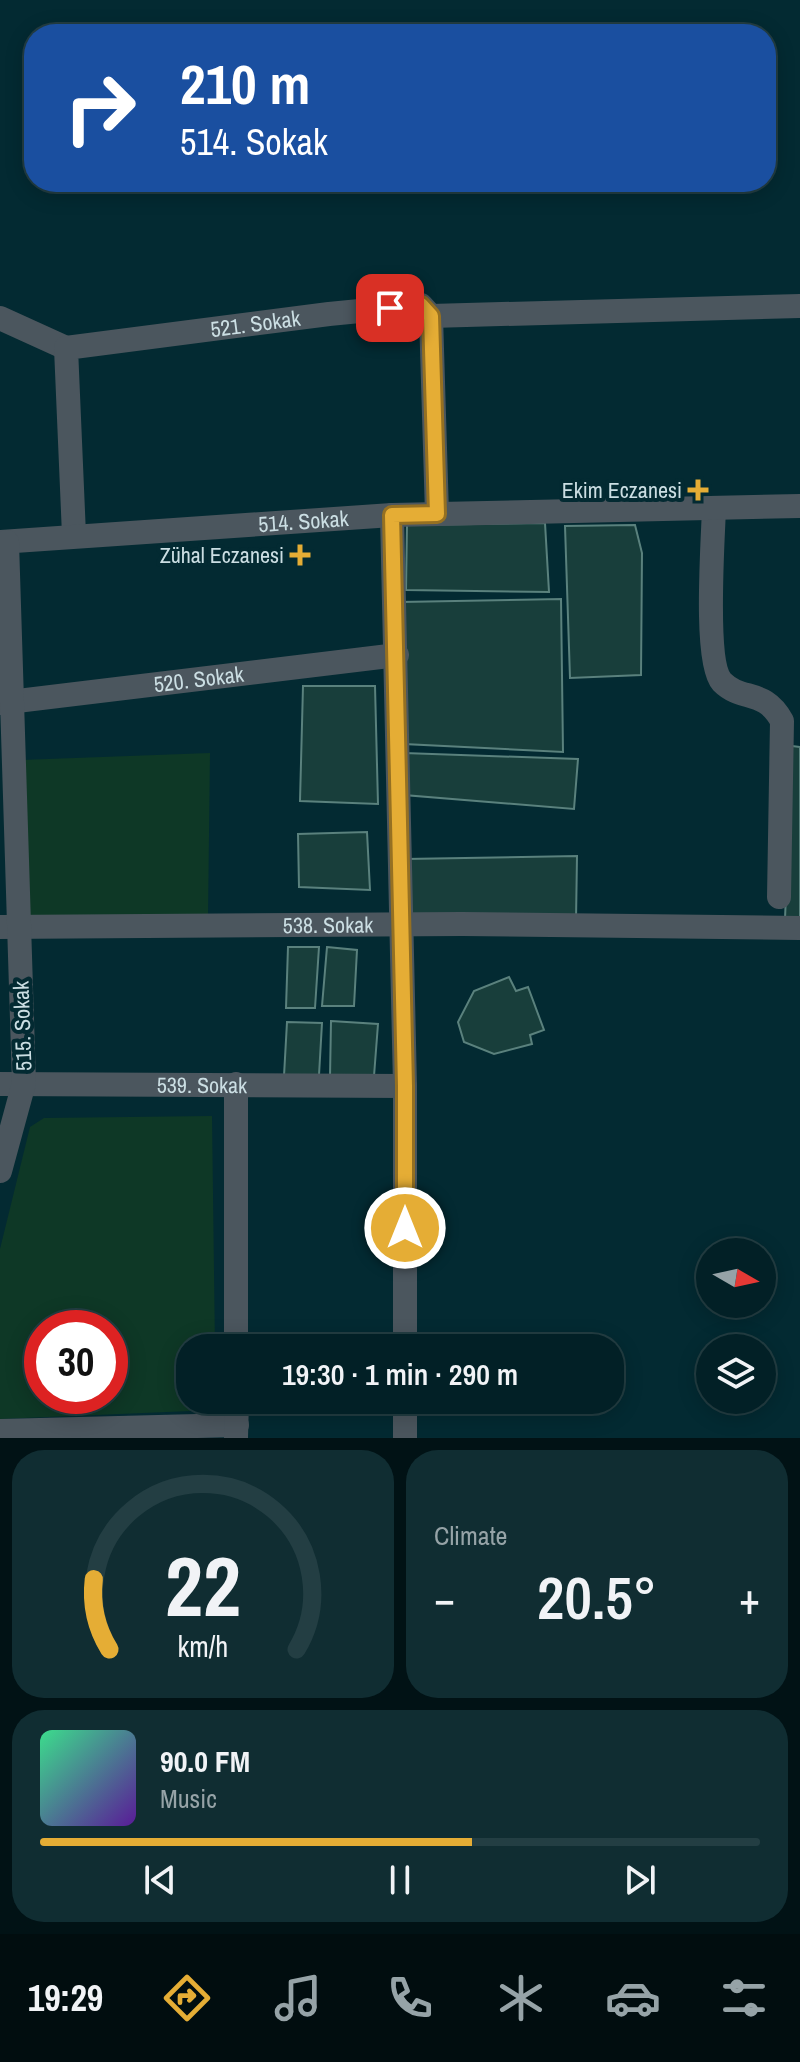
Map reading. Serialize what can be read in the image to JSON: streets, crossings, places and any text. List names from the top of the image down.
{
  "streets": {
    "street": [
      "521. Sokak",
      "514. Sokak",
      "520. Sokak",
      "538. Sokak",
      "515. Sokak",
      "539. Sokak"
    ]
  },
  "crossings": [
    ["514. Sokak", "515. Sokak"],
    ["520. Sokak", "515. Sokak"],
    ["538. Sokak", "515. Sokak"],
    ["515. Sokak", "539. Sokak"]
  ],
  "places": {
    "health": ["Ekim Eczanesi", "Zühal Eczanesi"]
  },
  "north": "right",
  "page": {
    "turn": ["210 m", "514. Sokak"],
    "limit": "30",
    "trip": "19:30 · 1 min · 290 m",
    "tile": "Climate",
    "heat": ["−", "20.5°", "+"],
    "song": ["90.0 FM", "Music"],
    "tabs": "19:29",
    "gauge": ["22", "km/h"]
  }
}
